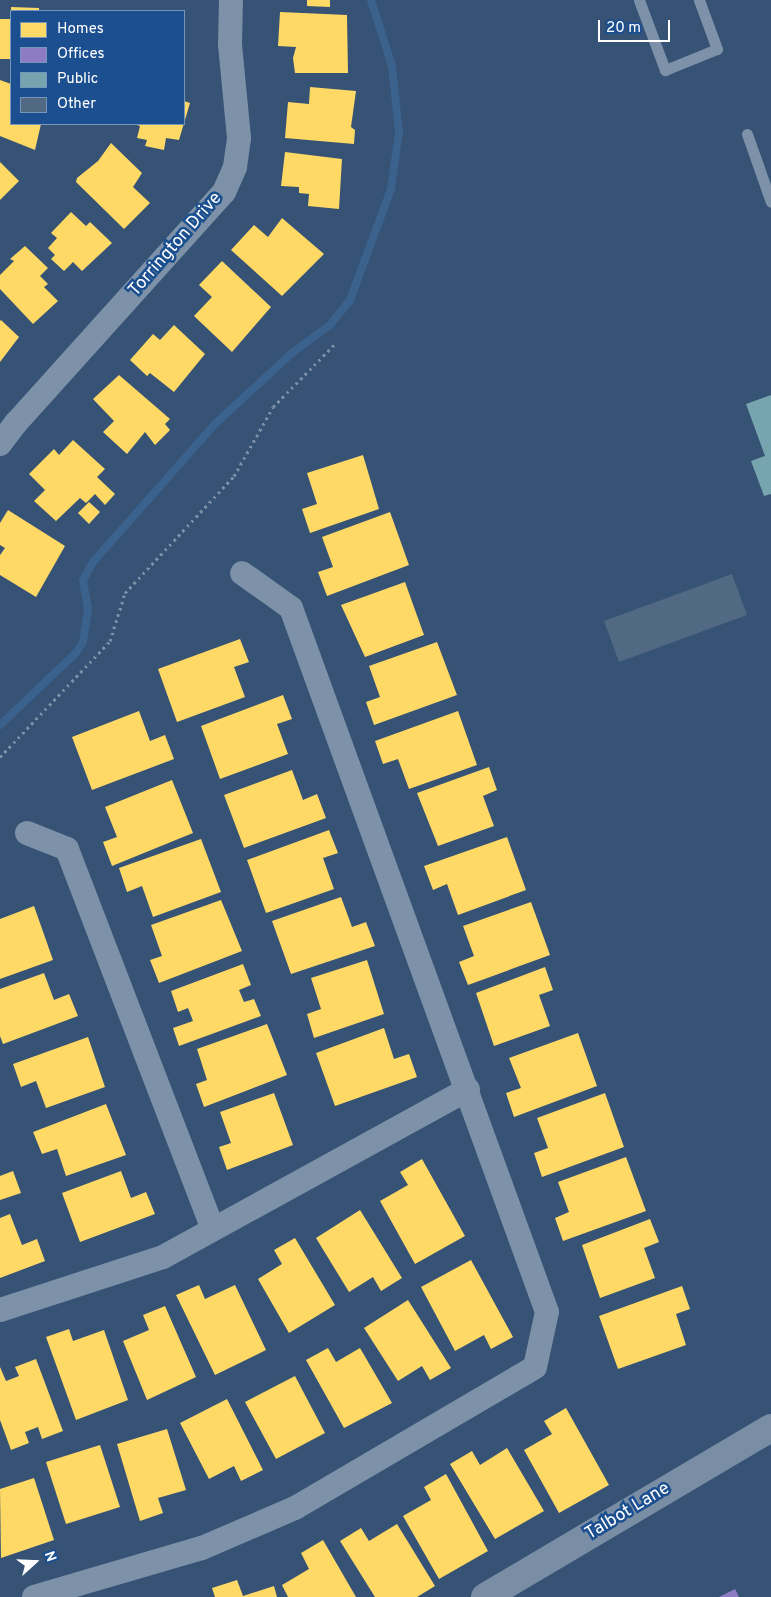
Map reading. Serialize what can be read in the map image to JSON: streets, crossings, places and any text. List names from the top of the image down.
{
  "streets": {
    "street": ["Torrington Drive", "Talbot Lane"]
  },
  "legend": [
    "Homes",
    "Offices",
    "Public",
    "Other"
  ],
  "scale_bar": "20 m",
  "north": "right"
}
